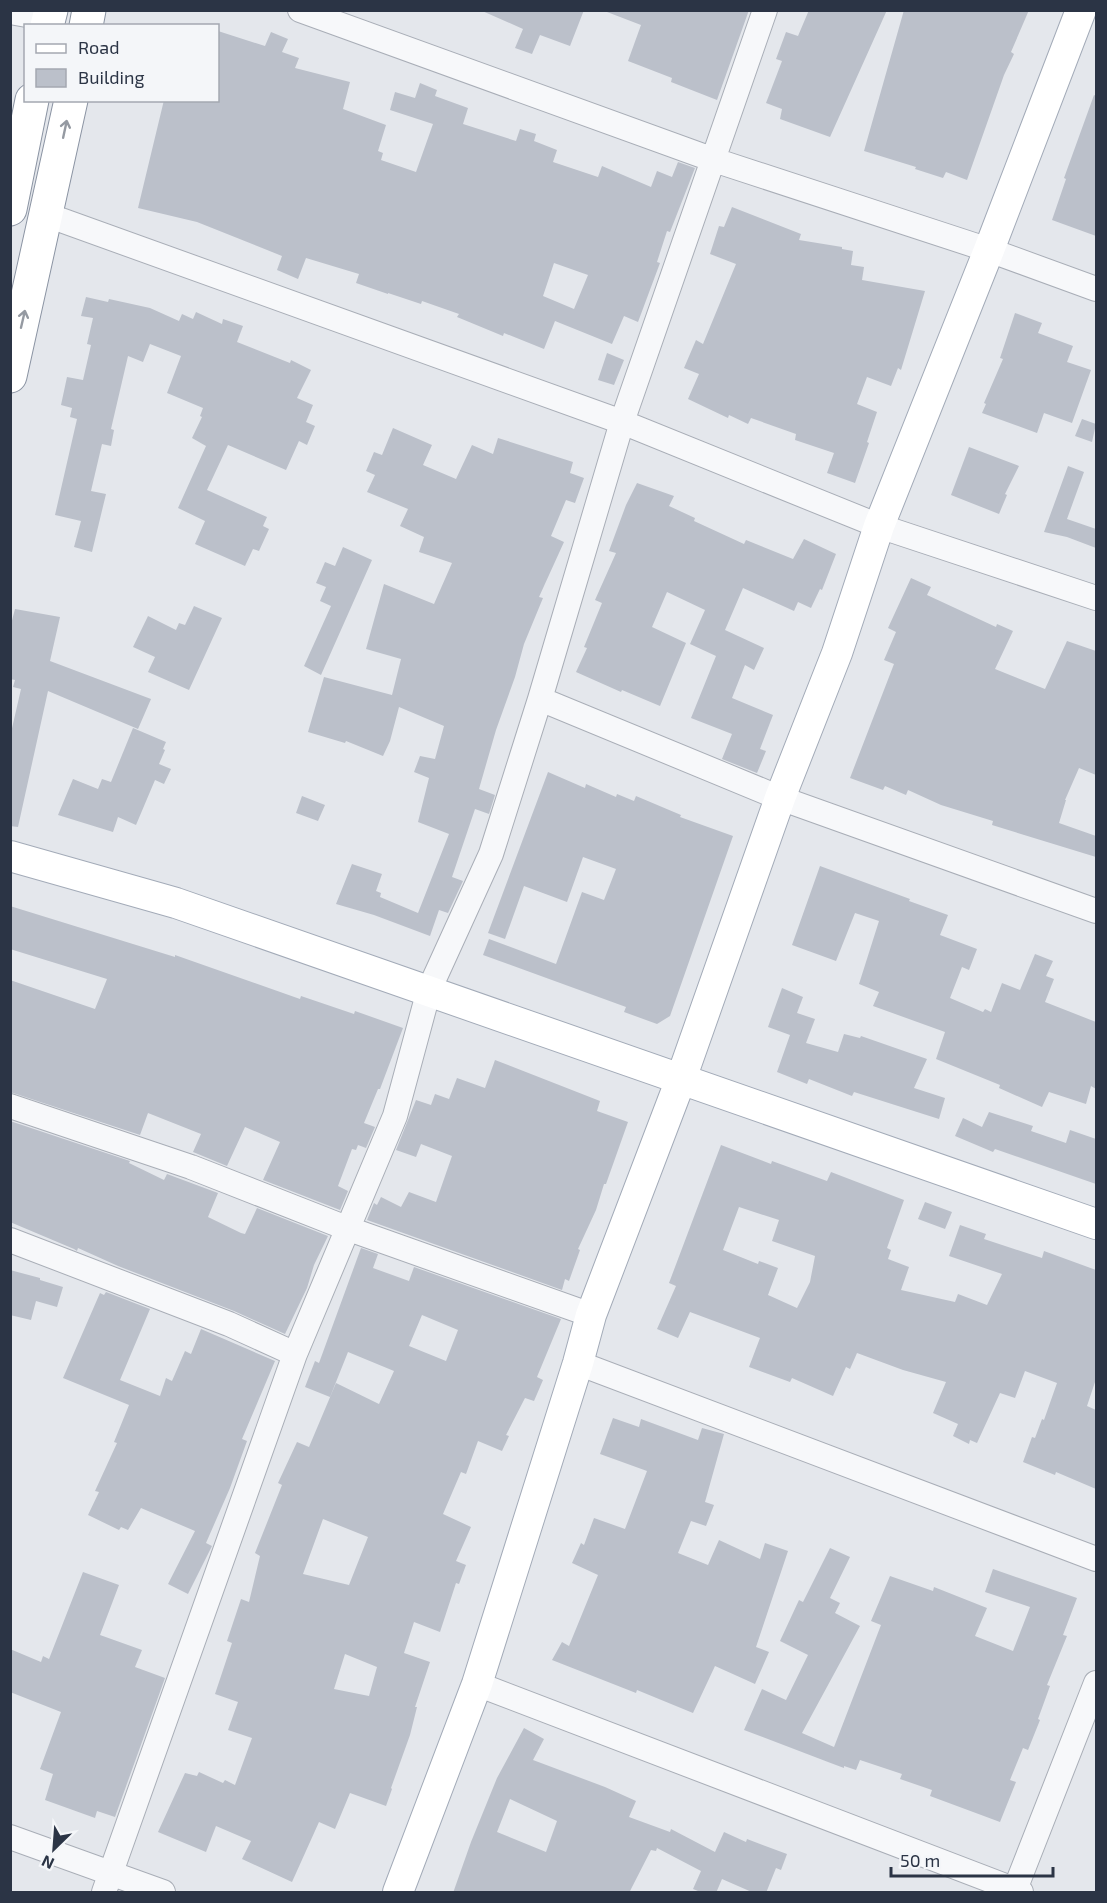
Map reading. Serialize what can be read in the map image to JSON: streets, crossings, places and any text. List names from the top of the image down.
{
  "legend": ["Road", "Building"],
  "scale_bar": "50 m",
  "north": "bottom left"
}
